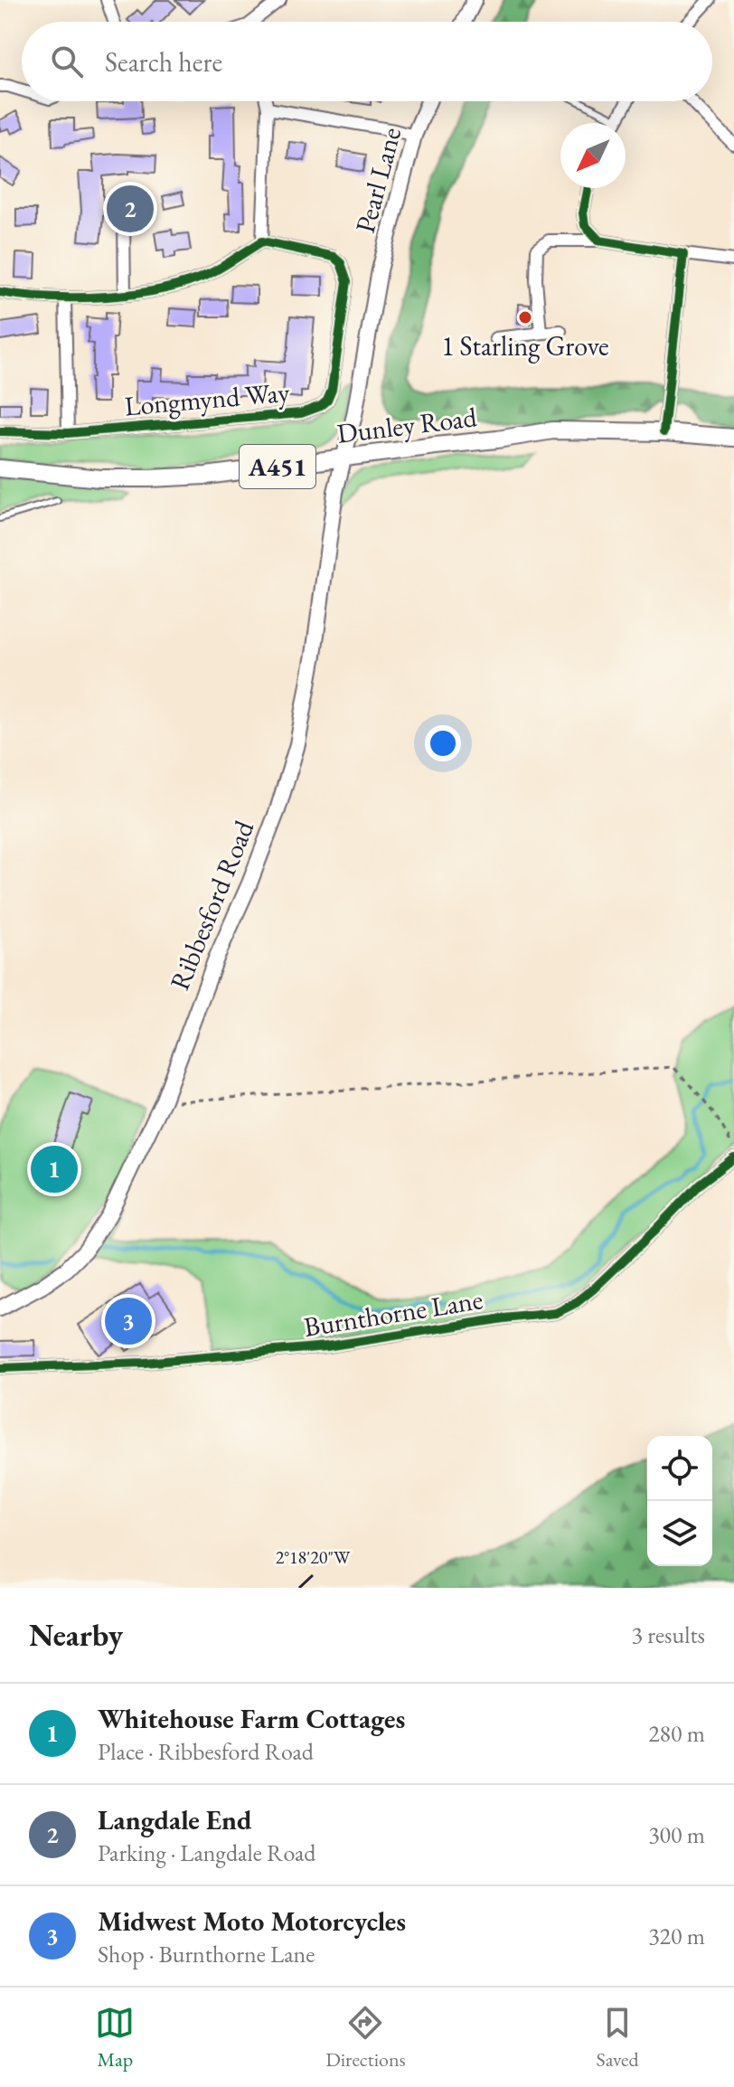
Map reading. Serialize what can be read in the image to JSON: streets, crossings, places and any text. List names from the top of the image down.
{
  "streets": {
    "main road": [
      "Pearl Lane",
      "Dunley Road",
      "A451",
      "Ribbesford Road"
    ],
    "street": ["Longmynd Way", "Burnthorne Lane"]
  },
  "crossings": [
    ["Pearl Lane", "Dunley Road"],
    ["Pearl Lane", "Ribbesford Road"],
    ["Dunley Road", "Ribbesford Road"]
  ],
  "places": ["1 Starling Grove"],
  "north": "bottom left",
  "page": {
    "search": "Search here",
    "pins": ["2", "1", "3"],
    "heading": ["Nearby", "3 results"],
    "list": [
      {
        "mark": "1",
        "name": "Whitehouse Farm Cottages",
        "note": "Place · Ribbesford Road",
        "value": "280 m"
      },
      {
        "mark": "2",
        "name": "Langdale End",
        "note": "Parking · Langdale Road",
        "value": "300 m"
      },
      {
        "mark": "3",
        "name": "Midwest Moto Motorcycles",
        "note": "Shop · Burnthorne Lane",
        "value": "320 m"
      }
    ],
    "nav": ["Map", "Directions", "Saved"]
  },
  "coordinates": ["2°18'20\"W"]
}
